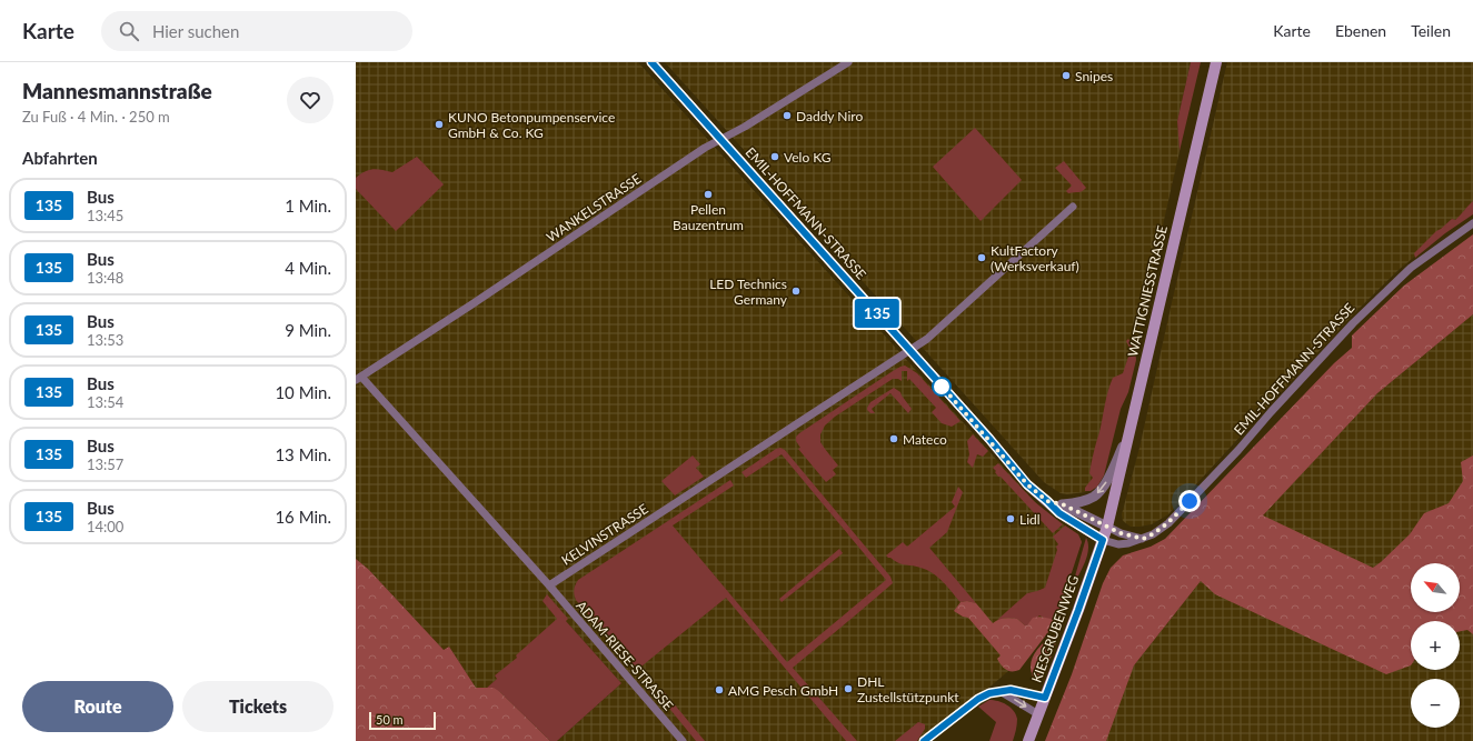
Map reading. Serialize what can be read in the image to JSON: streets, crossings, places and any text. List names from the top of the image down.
{
  "streets": {
    "main road": ["WATTIGNIESSTRASSE", "KIESGRUBENWEG"],
    "street": [
      "WANKELSTRASSE",
      "EMIL-HOFFMANN-STRASSE",
      "KELVINSTRASSE",
      "ADAM-RIESE-STRASSE"
    ]
  },
  "crossings": [
    ["WANKELSTRASSE", "EMIL-HOFFMANN-STRASSE"],
    ["EMIL-HOFFMANN-STRASSE", "WATTIGNIESSTRASSE"],
    ["EMIL-HOFFMANN-STRASSE", "KELVINSTRASSE"],
    ["EMIL-HOFFMANN-STRASSE", "KIESGRUBENWEG"],
    ["WATTIGNIESSTRASSE", "KIESGRUBENWEG"],
    ["KELVINSTRASSE", "ADAM-RIESE-STRASSE"]
  ],
  "places": [
    "Snipes",
    "Daddy Niro",
    "KUNO Betonpumpenservice GmbH & Co. KG",
    "Velo KG",
    "Pellen Bauzentrum",
    "KultFactory (Werksverkauf)",
    "LED Technics Germany",
    "Mateco",
    "Lidl",
    "DHL Zustellstützpunkt",
    "AMG Pesch GmbH"
  ],
  "lines": ["bus line 135"],
  "scale_bar": "50 m",
  "north": "top left",
  "page": {
    "header": "Karte",
    "search": "Hier suchen",
    "nav": ["Karte", "Ebenen", "Teilen"],
    "heading": [
      ["Mannesmannstraße", "Zu Fuß · 4 Min. · 250 m"],
      "Abfahrten"
    ],
    "on_map": "135",
    "list": [
      {
        "mark": "135",
        "name": "Bus",
        "note": "13:45",
        "value": "1 Min."
      },
      {
        "mark": "135",
        "name": "Bus",
        "note": "13:48",
        "value": "4 Min."
      },
      {
        "mark": "135",
        "name": "Bus",
        "note": "13:53",
        "value": "9 Min."
      },
      {
        "mark": "135",
        "name": "Bus",
        "note": "13:54",
        "value": "10 Min."
      },
      {
        "mark": "135",
        "name": "Bus",
        "note": "13:57",
        "value": "13 Min."
      },
      {
        "mark": "135",
        "name": "Bus",
        "note": "14:00",
        "value": "16 Min."
      }
    ],
    "map_buttons": ["+", "−"],
    "buttons": ["Route", "Tickets"],
    "scale": "50 m"
  }
}
